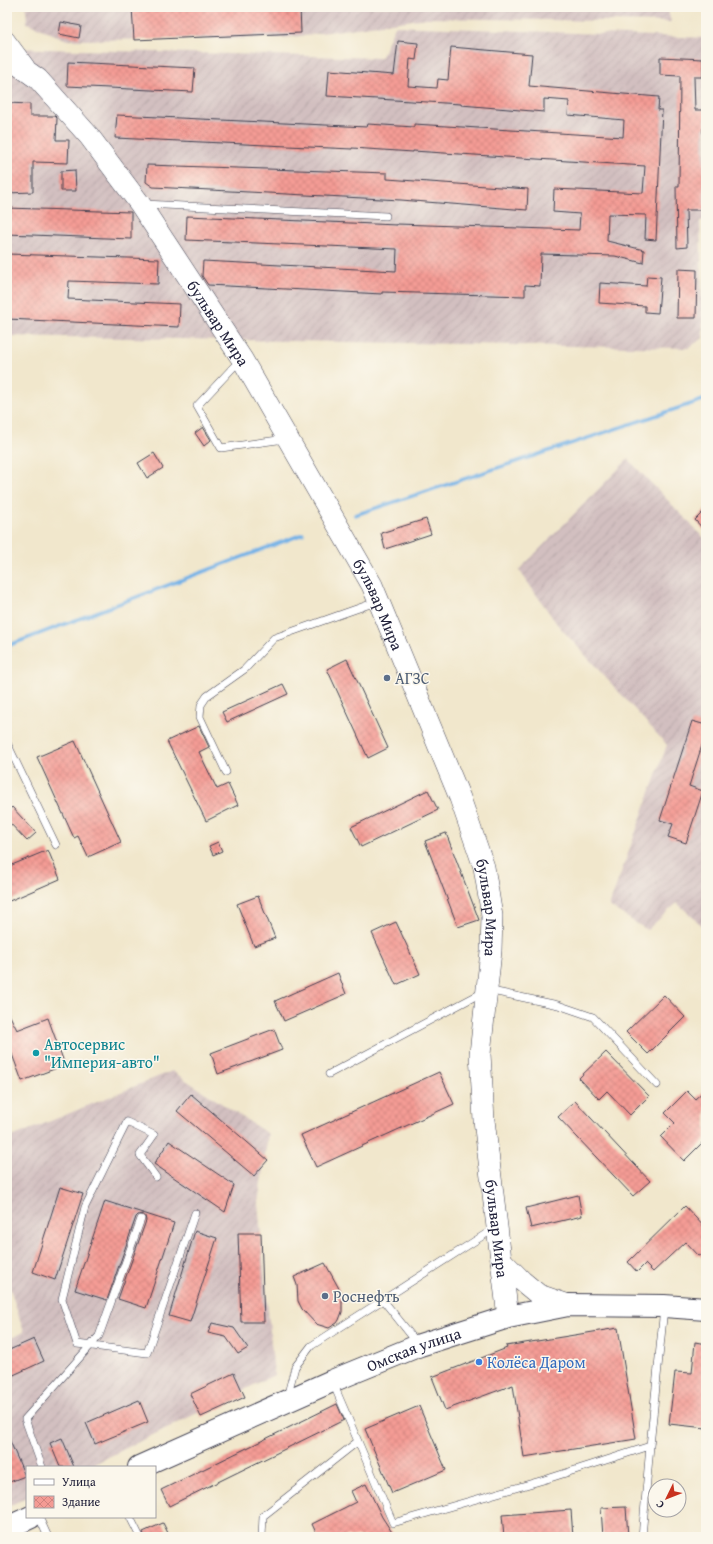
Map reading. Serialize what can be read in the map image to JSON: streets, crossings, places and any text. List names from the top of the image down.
{
  "streets": {
    "main road": ["Омская улица"],
    "street": ["бульвар Мира"]
  },
  "crossings": [
    ["бульвар Мира", "Омская улица"]
  ],
  "places": [
    "АГЗС",
    "Автосервис \"Империя-авто\"",
    "Роснефть",
    "Колёса Даром"
  ],
  "legend": ["Улица", "Здание"],
  "north": "bottom left"
}
